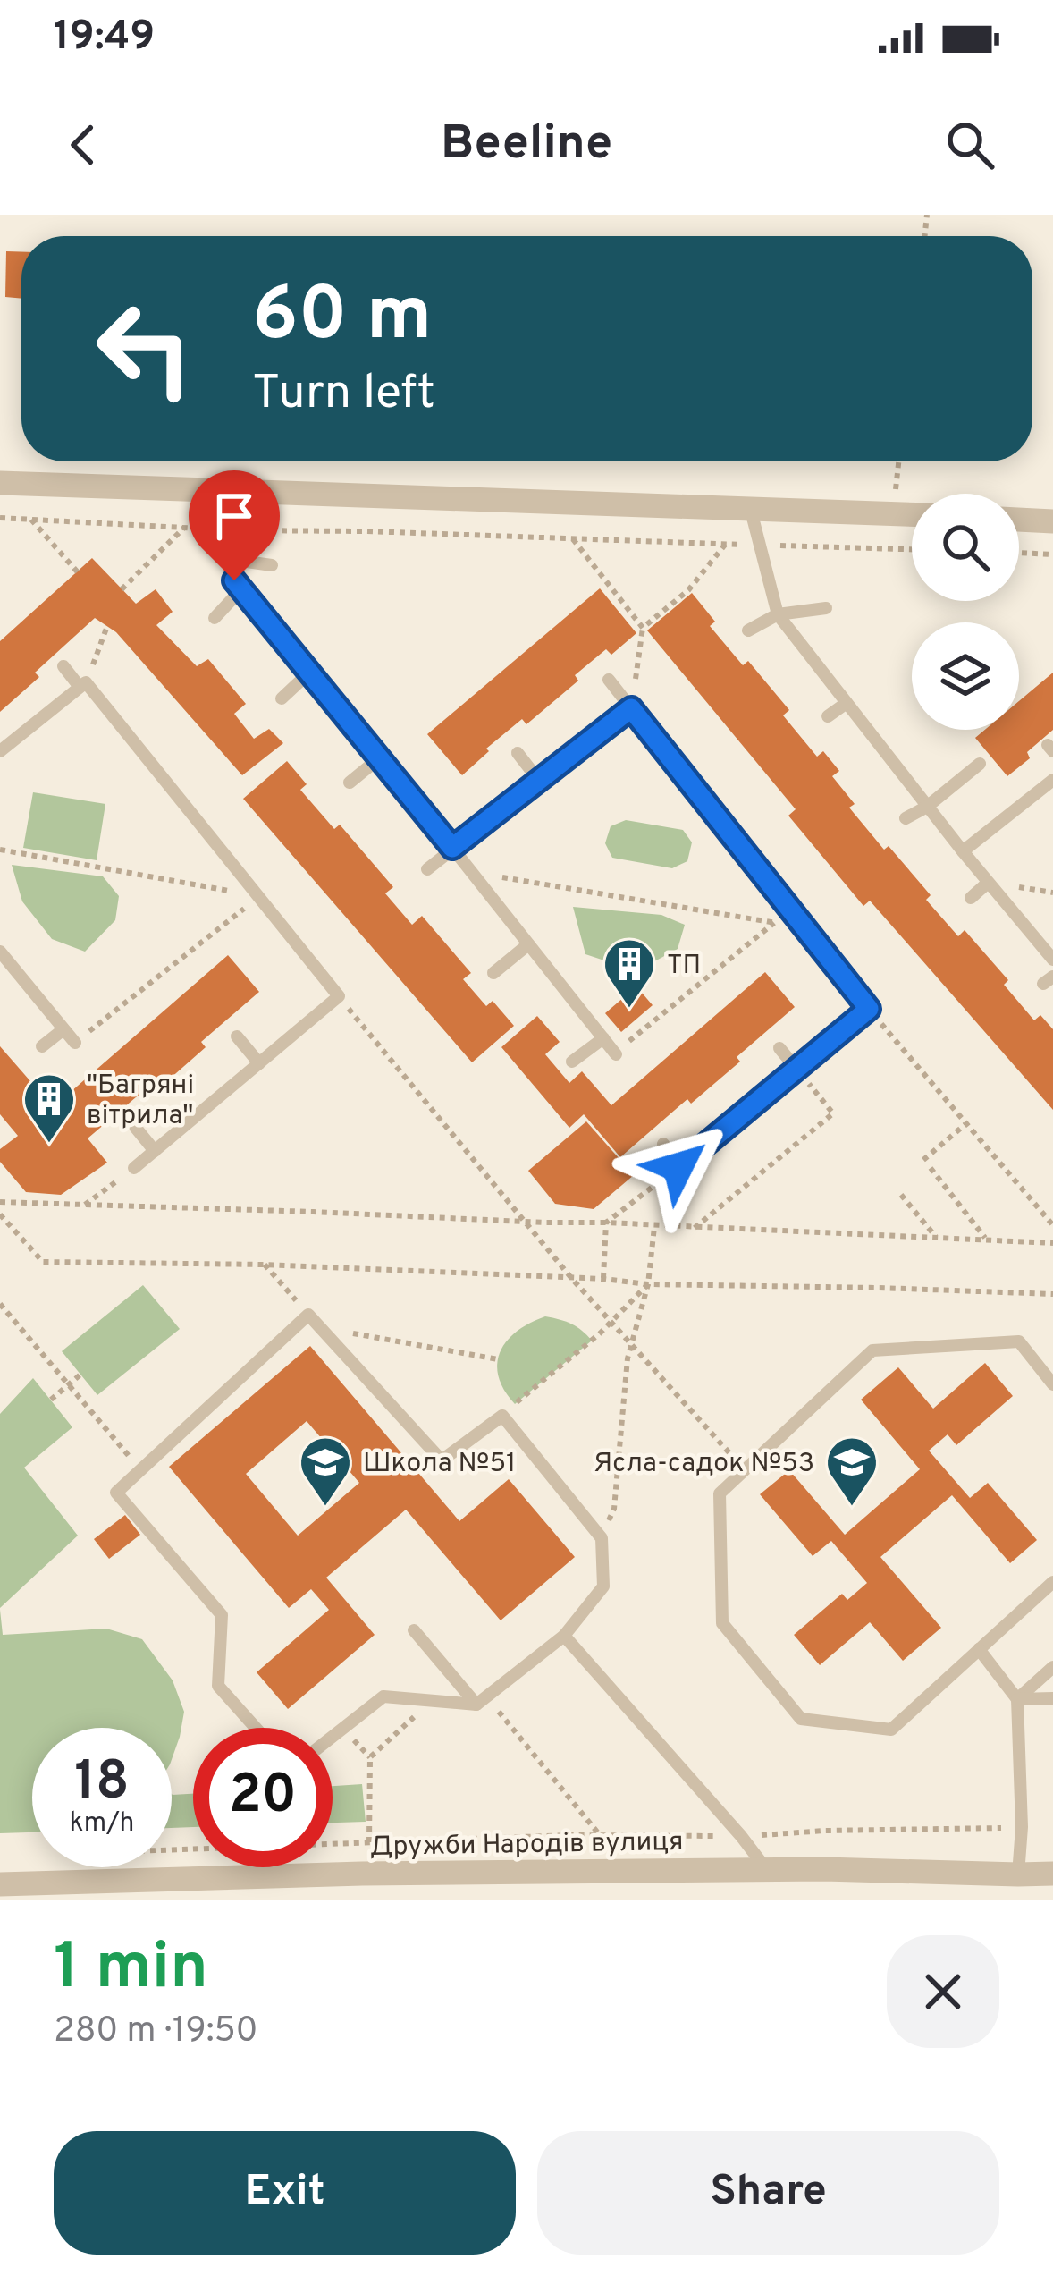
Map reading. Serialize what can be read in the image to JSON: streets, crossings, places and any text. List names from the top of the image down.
{
  "streets": {
    "street": ["Дружби Народів вулиця"]
  },
  "places": {
    "building": ["ТП", "\"Багряні вітрила\""],
    "school or university": ["Школа №51", "Ясла-садок №53"]
  },
  "page": {
    "status": "19:49",
    "header": "Beeline",
    "turn": ["60 m", "Turn left"],
    "speed": "18 km/h",
    "limit": "20",
    "heading": ["1 min", "280 m · 19:50"],
    "buttons": ["Exit", "Share"]
  }
}
